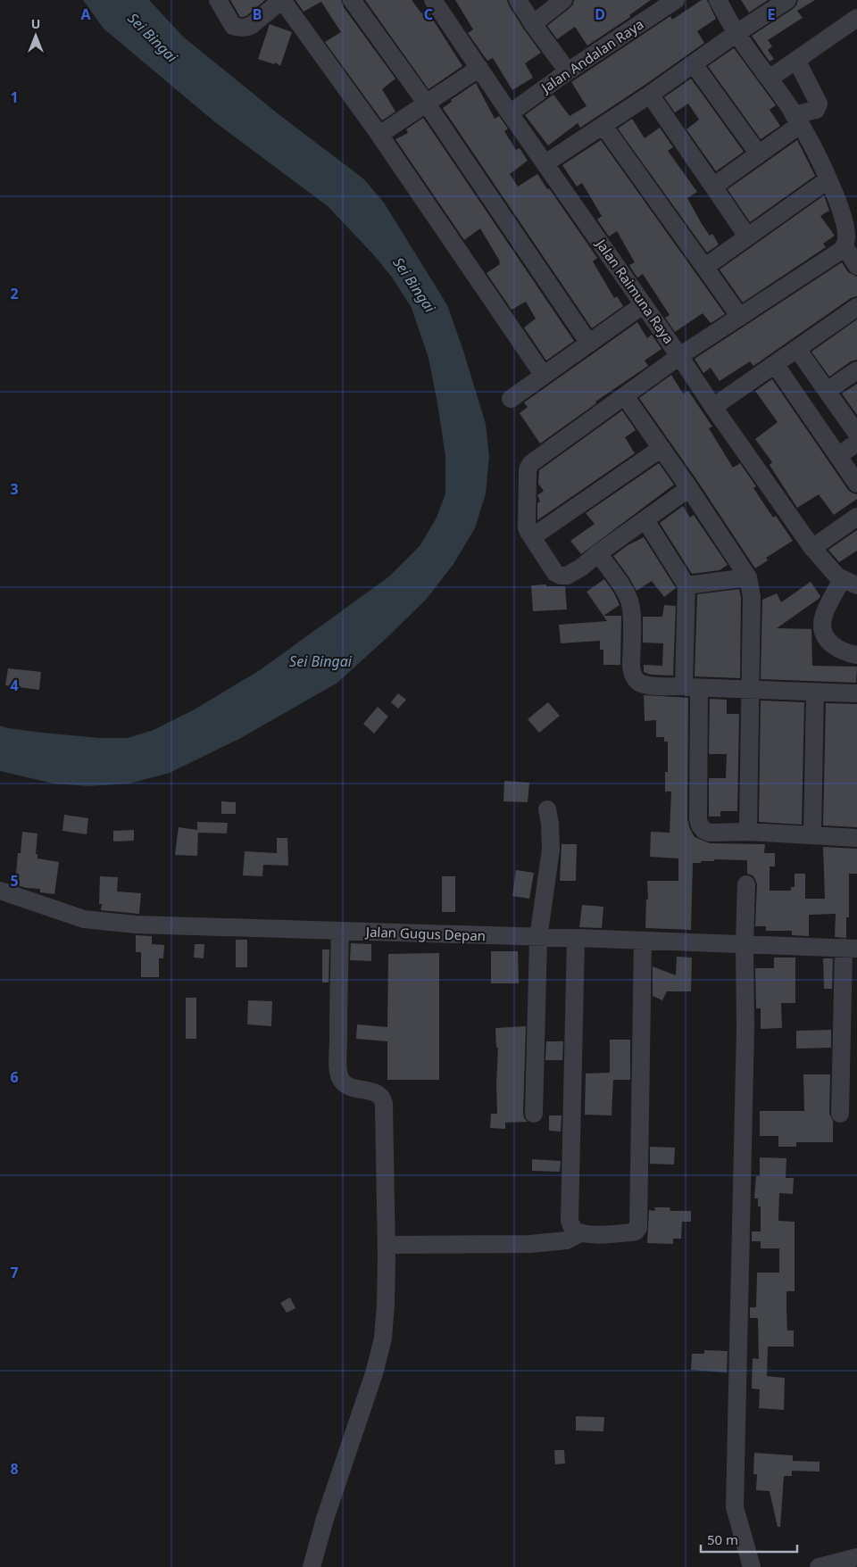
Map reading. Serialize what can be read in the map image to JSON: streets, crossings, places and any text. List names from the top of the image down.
{
  "streets": {
    "street": ["Jalan Andalan Raya", "Jalan Raimuna Raya", "Jalan Gugus Depan"]
  },
  "crossings": [
    ["Jalan Andalan Raya", "Jalan Raimuna Raya"]
  ],
  "water": ["Sei Bingai"],
  "scale_bar": "50 m",
  "north": "top",
  "grid": {
    "columns": [
      "A",
      "B",
      "C",
      "D",
      "E"
    ],
    "rows": [
      "1",
      "2",
      "3",
      "4",
      "5",
      "6",
      "7",
      "8"
    ]
  }
}
